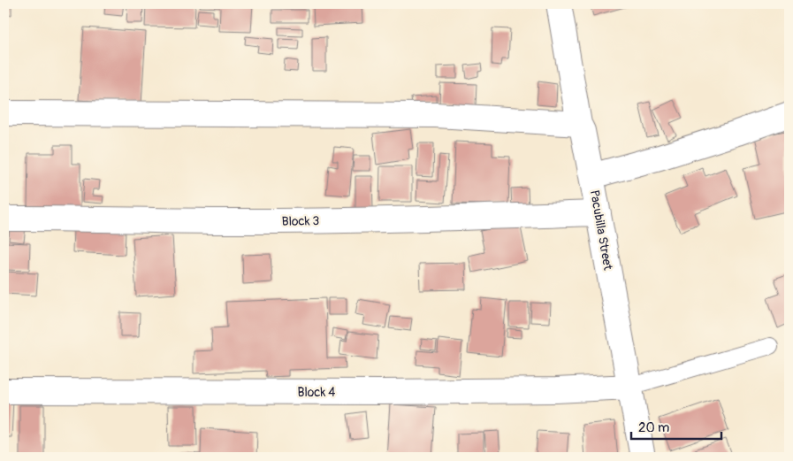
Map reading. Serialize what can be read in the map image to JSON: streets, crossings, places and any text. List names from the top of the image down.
{
  "streets": {
    "street": ["Block 3", "Pacubilla Street", "Block 4"]
  },
  "crossings": [
    ["Block 3", "Pacubilla Street"],
    ["Pacubilla Street", "Block 4"]
  ],
  "scale_bar": "20 m"
}
